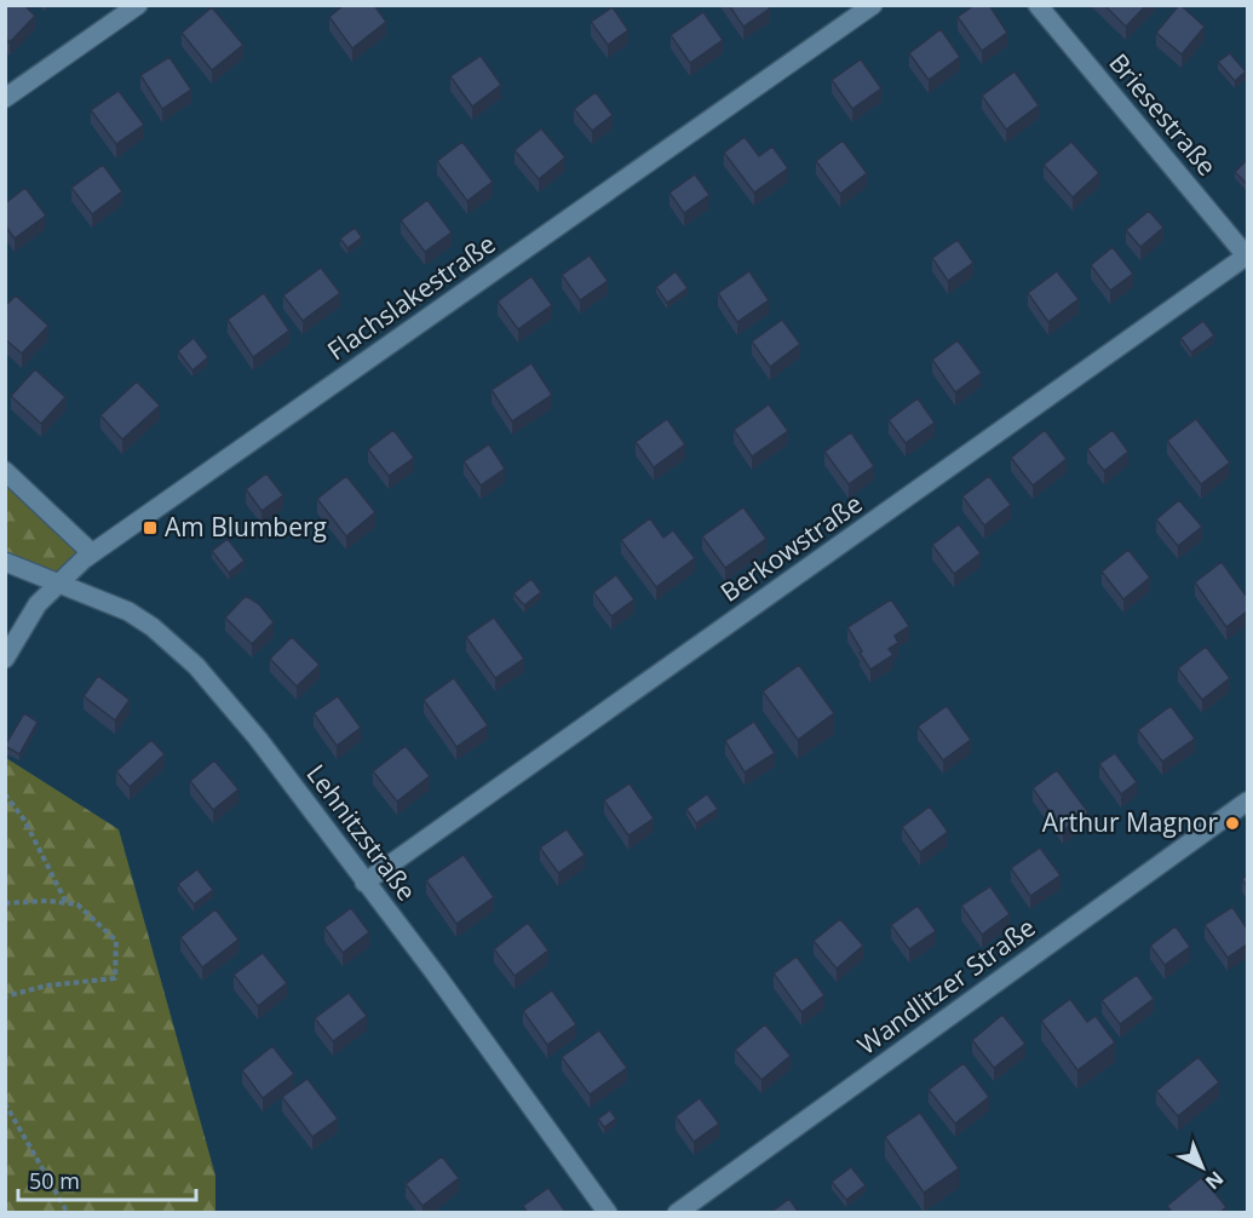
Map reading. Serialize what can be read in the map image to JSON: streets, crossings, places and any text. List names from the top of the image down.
{
  "streets": {
    "street": [
      "Briesestraße",
      "Flachslakestraße",
      "Berkowstraße",
      "Lehnitzstraße",
      "Wandlitzer Straße"
    ]
  },
  "crossings": [
    ["Briesestraße", "Berkowstraße"],
    ["Flachslakestraße", "Lehnitzstraße"],
    ["Berkowstraße", "Lehnitzstraße"]
  ],
  "places": {
    "transit": ["Am Blumberg"],
    "other": ["Arthur Magnor"]
  },
  "scale_bar": "50 m",
  "north": "bottom right"
}
